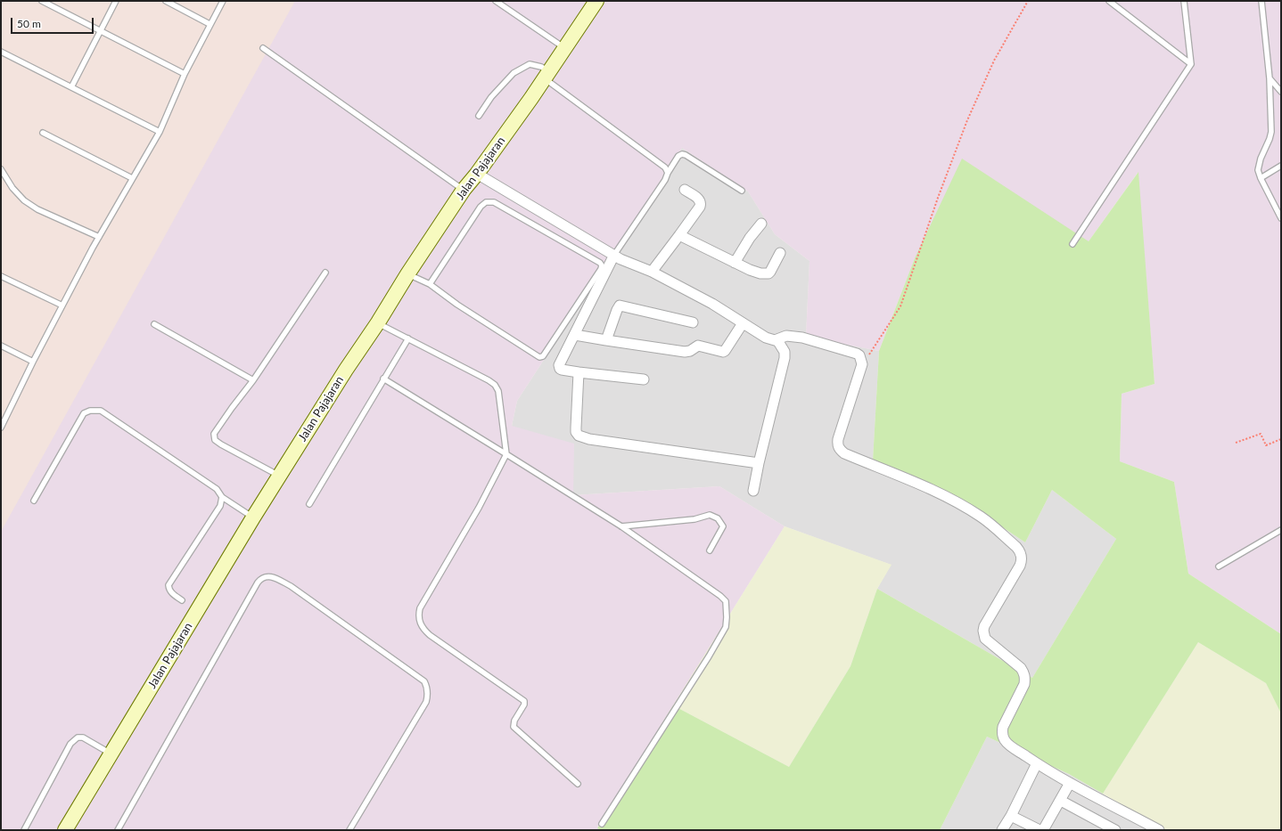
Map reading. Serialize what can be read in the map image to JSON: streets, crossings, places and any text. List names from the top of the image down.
{
  "streets": {
    "main road": ["Jalan Pajajaran"]
  },
  "scale_bar": "50 m"
}
